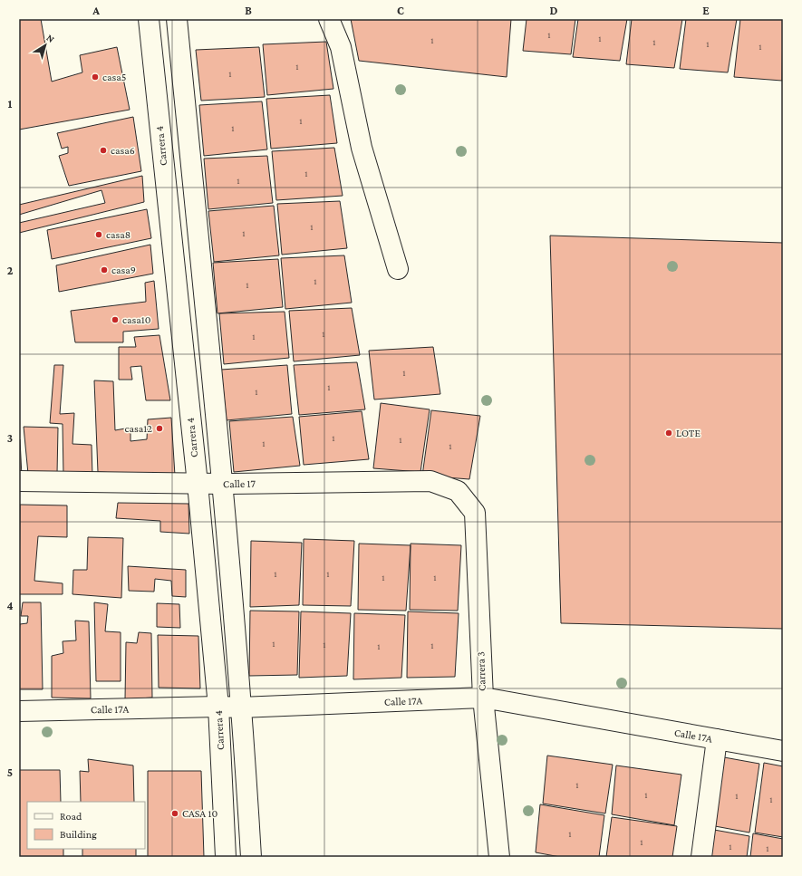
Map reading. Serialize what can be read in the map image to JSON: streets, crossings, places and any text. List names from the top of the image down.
{
  "streets": {
    "street": [
      "Carrera 4",
      "Calle 17",
      "Carrera 3",
      "Calle 17A"
    ]
  },
  "crossings": [
    ["Carrera 4", "Calle 17"],
    ["Carrera 4", "Calle 17A"],
    ["Calle 17", "Carrera 3"],
    ["Carrera 3", "Calle 17A"]
  ],
  "places": [
    "casa5",
    "casa6",
    "casa8",
    "casa9",
    "casa10",
    "casa12",
    "LOTE",
    "CASA 10"
  ],
  "house_numbers": [
    "1",
    "1",
    "1",
    "1",
    "1",
    "1",
    "1",
    "1",
    "1",
    "1",
    "1",
    "1",
    "1",
    "1",
    "1",
    "1",
    "1",
    "1",
    "1",
    "1",
    "1",
    "1",
    "1",
    "1",
    "1",
    "1",
    "1",
    "1",
    "1",
    "1",
    "1",
    "1",
    "1",
    "1",
    "1",
    "1",
    "1",
    "1",
    "1",
    "1",
    "1"
  ],
  "legend": ["Road", "Building"],
  "north": "top right",
  "grid": {
    "columns": [
      "A",
      "B",
      "C",
      "D",
      "E"
    ],
    "rows": [
      "1",
      "2",
      "3",
      "4",
      "5"
    ]
  }
}
